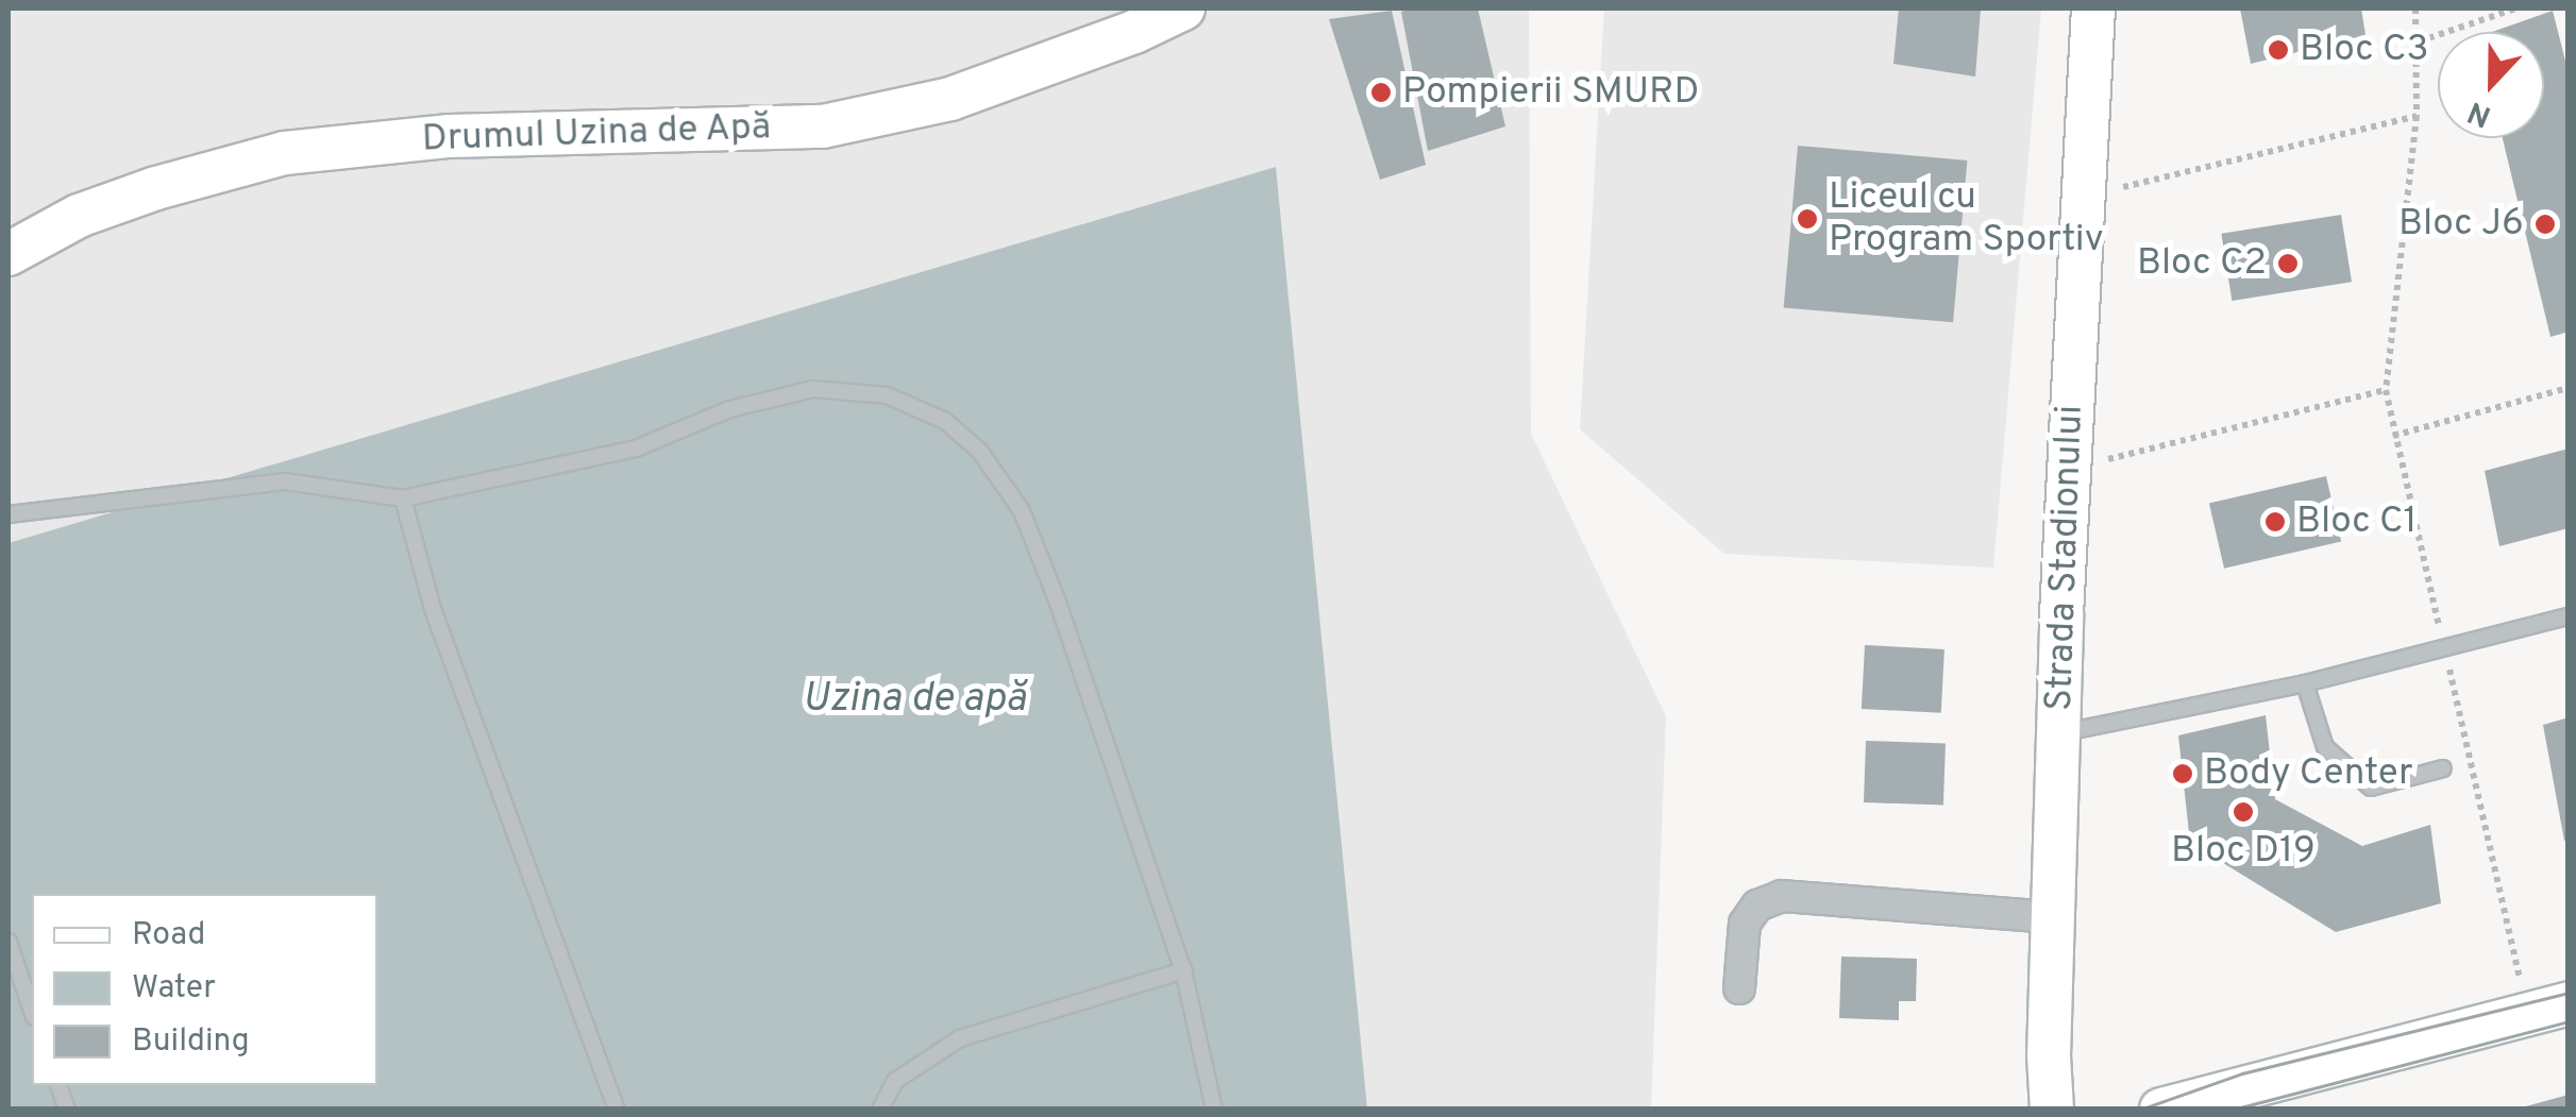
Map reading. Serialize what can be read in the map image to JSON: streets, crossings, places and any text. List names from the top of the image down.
{
  "streets": {
    "street": ["Drumul Uzina de Apă", "Strada Stadionului"]
  },
  "water": ["Uzina de apă"],
  "places": [
    "Bloc C3",
    "Pompierii SMURD",
    "Liceul cu Program Sportiv",
    "Bloc J6",
    "Bloc C2",
    "Bloc C1",
    "Body Center",
    "Bloc D19"
  ],
  "legend": ["Road", "Water", "Building"],
  "north": "bottom"
}
